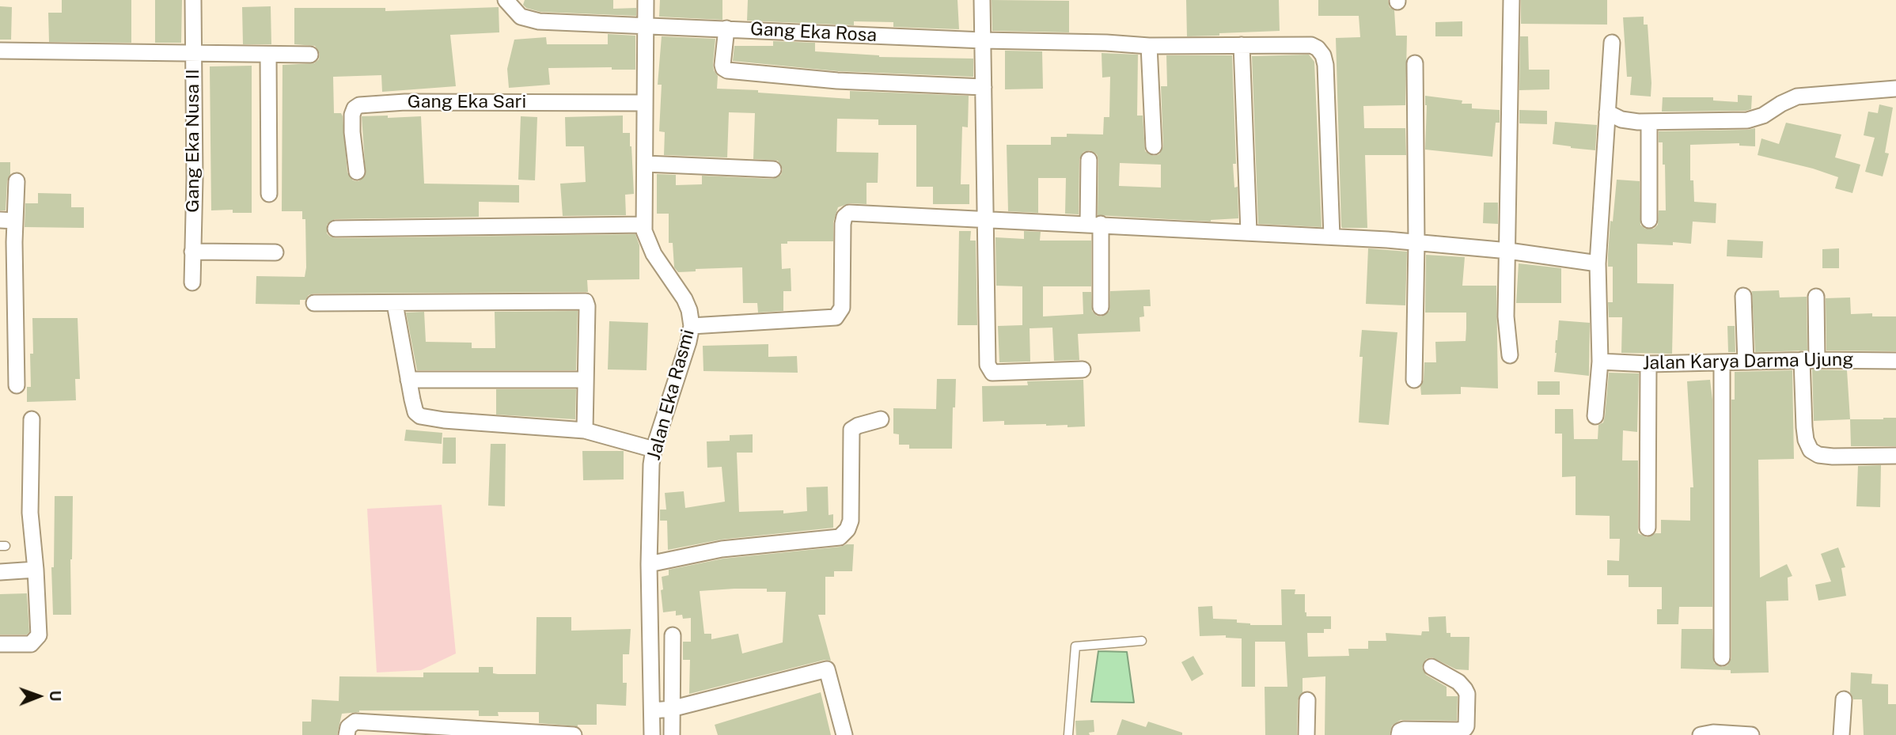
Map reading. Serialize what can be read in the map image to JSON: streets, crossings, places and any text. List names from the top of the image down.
{
  "streets": {
    "street": [
      "Gang Eka Rosa",
      "Gang Eka Sari",
      "Gang Eka Nusa II",
      "Jalan Karya Darma Ujung",
      "Jalan Eka Rasmi"
    ]
  },
  "crossings": [
    ["Gang Eka Rosa", "Jalan Eka Rasmi"],
    ["Gang Eka Sari", "Jalan Eka Rasmi"]
  ],
  "north": "right"
}
